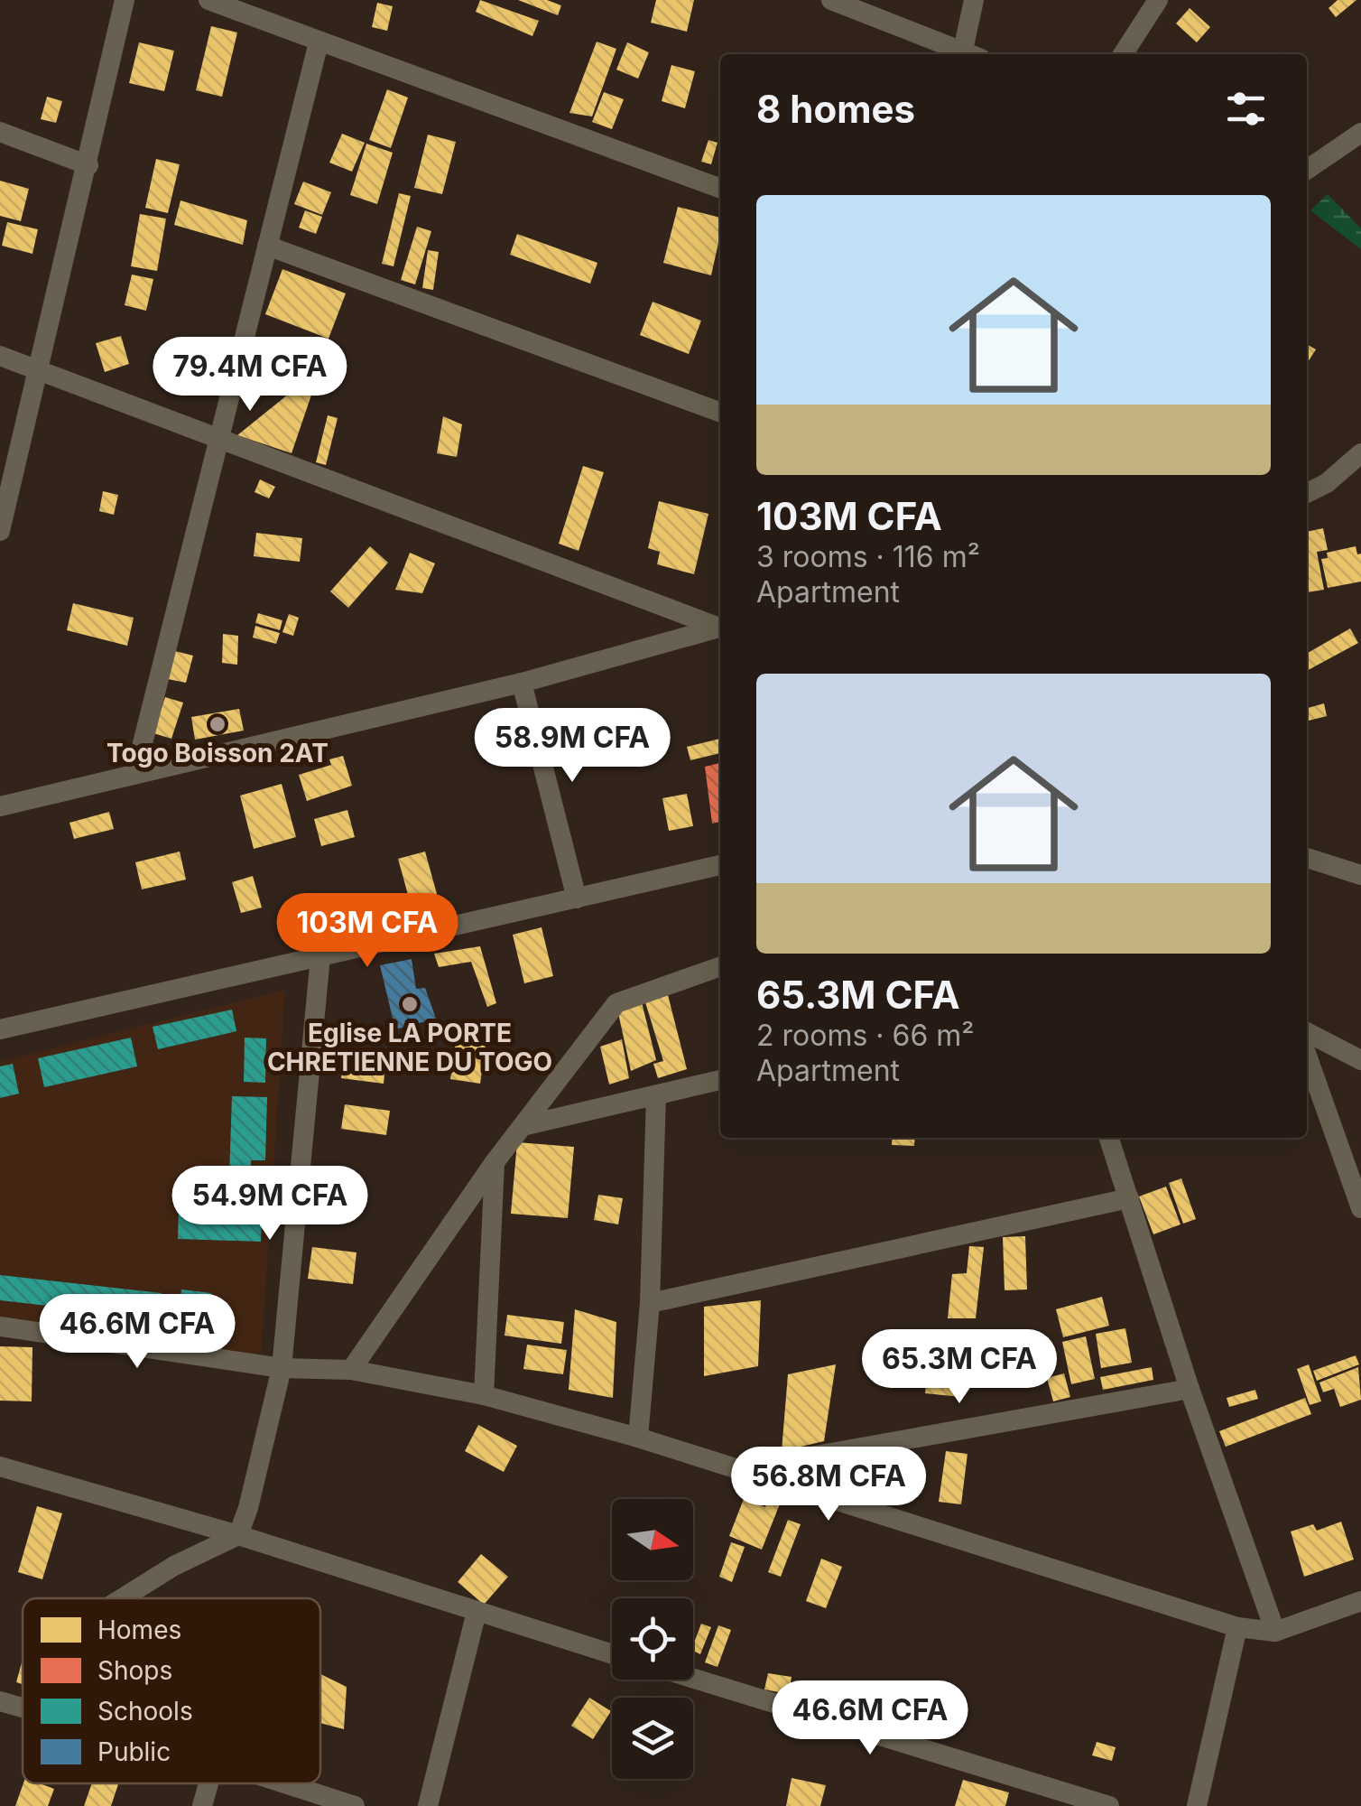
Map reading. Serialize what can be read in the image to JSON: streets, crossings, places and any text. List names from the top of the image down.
{
  "places": ["Togo Boisson 2AT", "Eglise LA PORTE CHRETIENNE DU TOGO"],
  "legend": [
    "Homes",
    "Shops",
    "Schools",
    "Public"
  ],
  "north": "right",
  "page": {
    "heading": "8 homes",
    "list": [
      {
        "name": "103M CFA",
        "note": "3 rooms · 116 m² · Apartment"
      },
      {
        "name": "65.3M CFA",
        "note": "2 rooms · 66 m² · Apartment"
      }
    ],
    "price": [
      "79.4M CFA",
      "58.9M CFA",
      "103M CFA",
      "54.9M CFA",
      "46.6M CFA",
      "65.3M CFA",
      "56.8M CFA",
      "46.6M CFA"
    ]
  }
}
